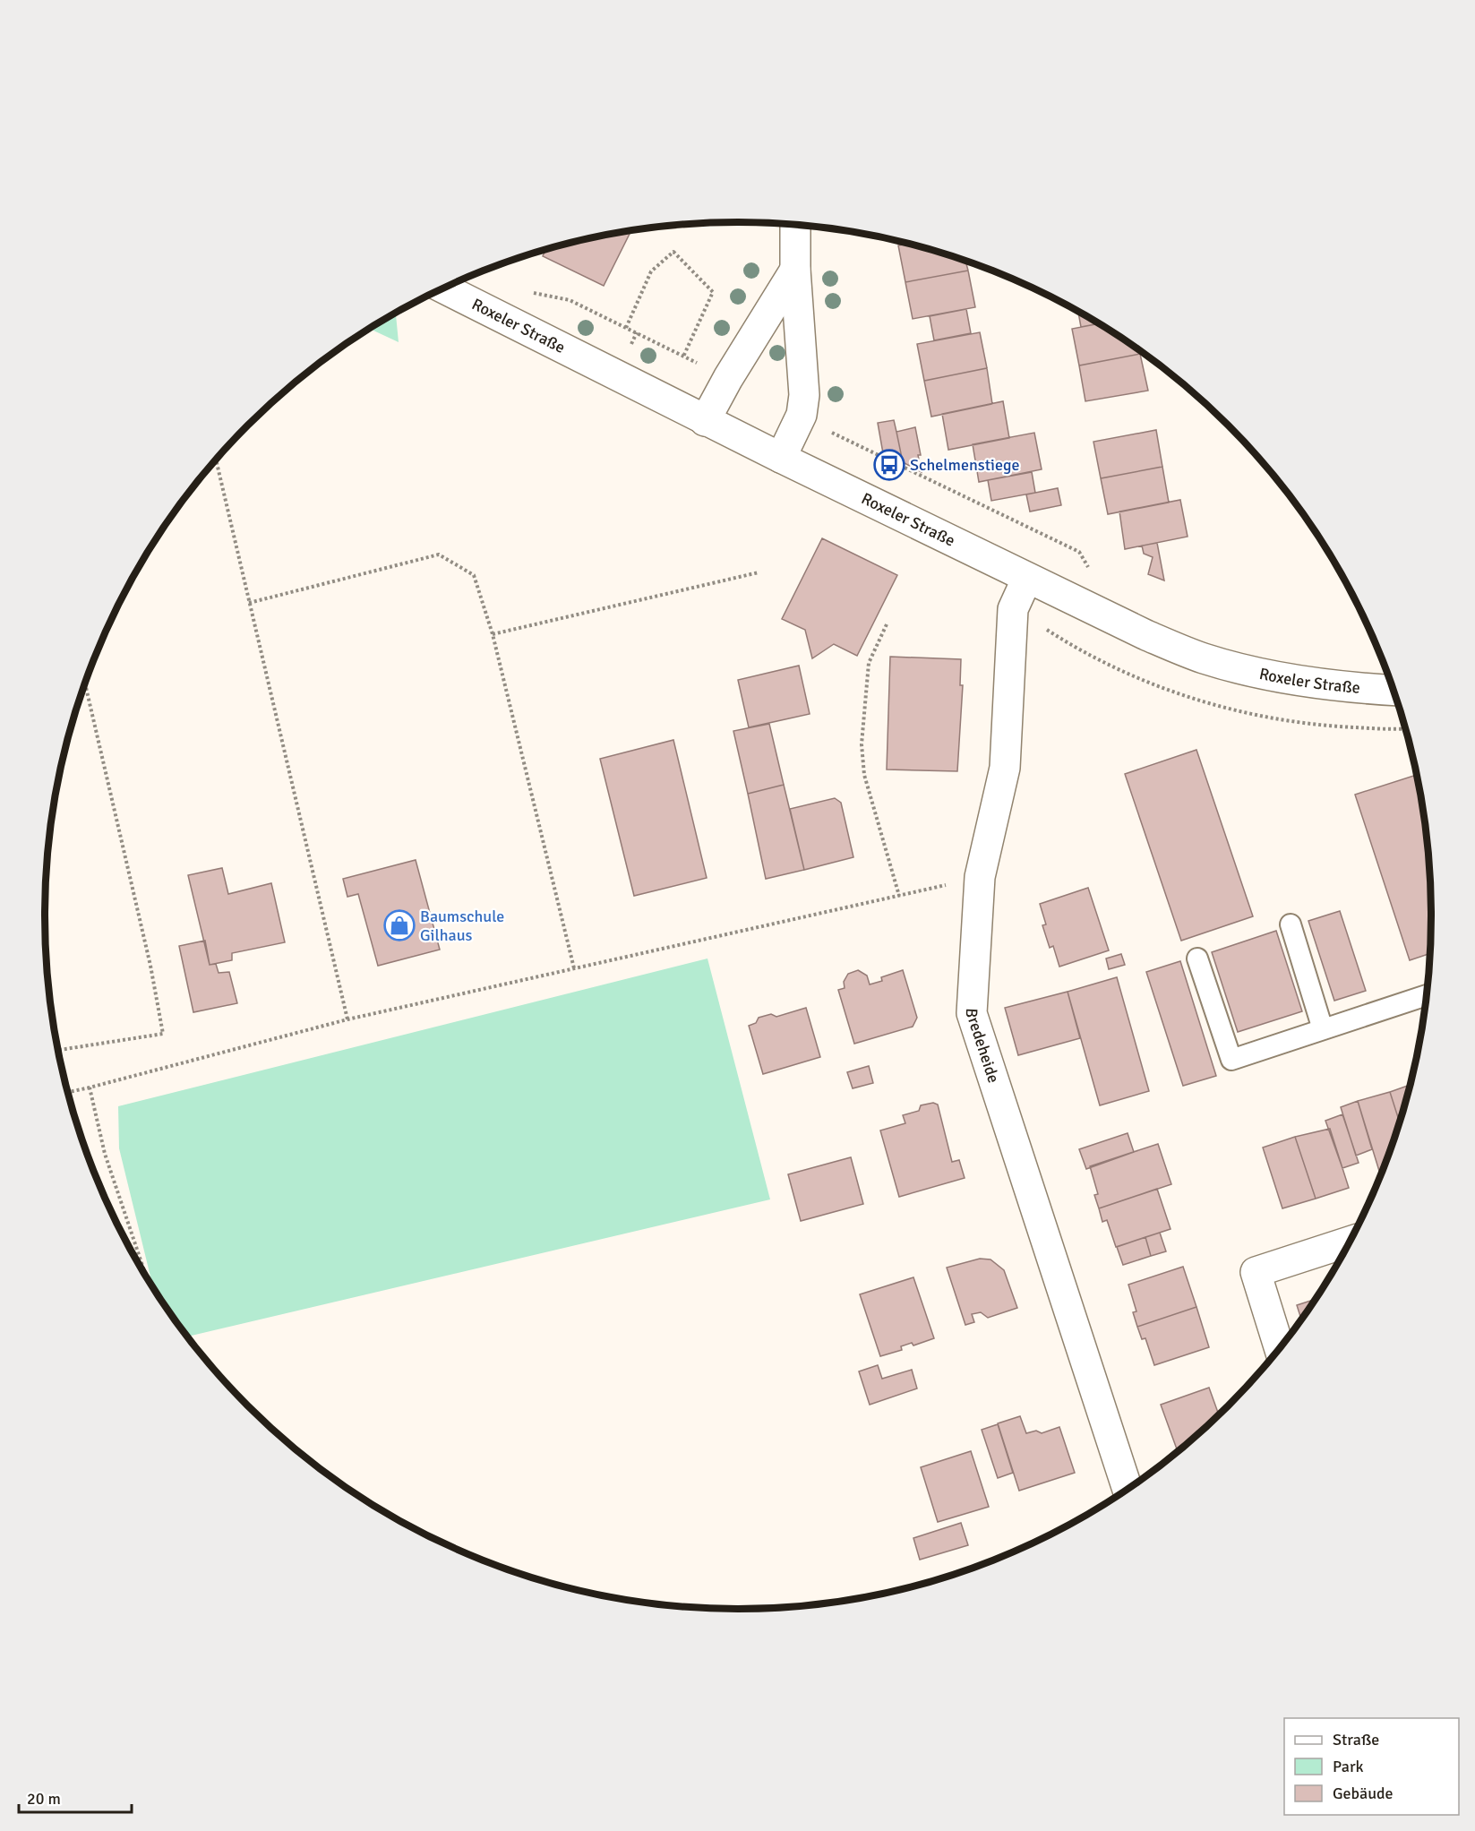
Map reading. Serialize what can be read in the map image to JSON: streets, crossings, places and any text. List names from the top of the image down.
{
  "streets": {
    "street": ["Roxeler Straße", "Bredeheide"]
  },
  "crossings": [
    ["Roxeler Straße", "Bredeheide"]
  ],
  "places": {
    "bus stop": ["Schelmenstiege"],
    "shop": ["Baumschule Gilhaus"]
  },
  "legend": ["Straße", "Park", "Gebäude"],
  "scale_bar": "20 m"
}
